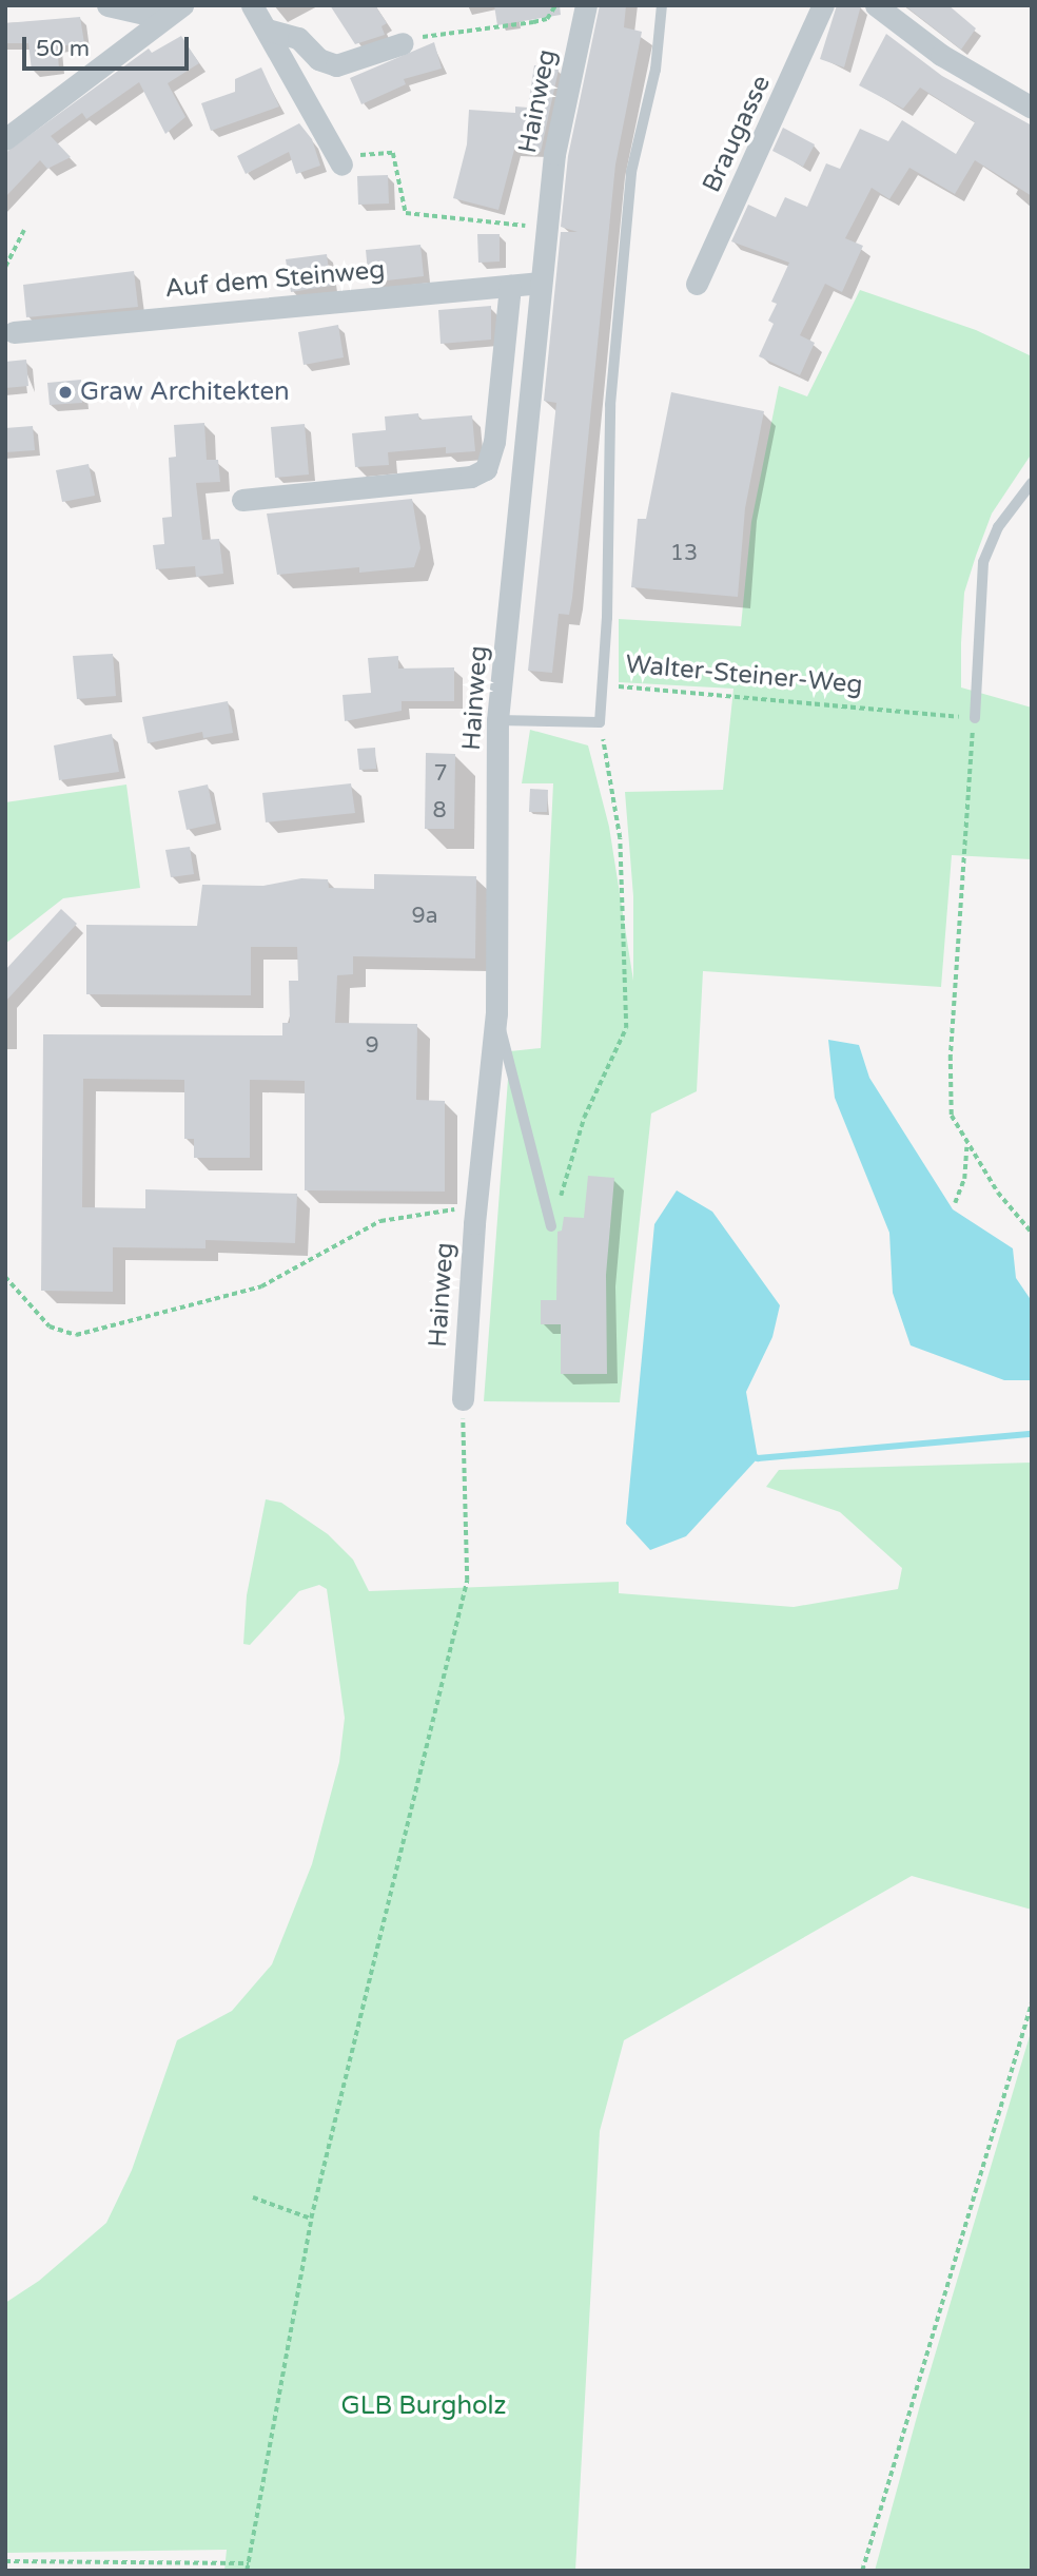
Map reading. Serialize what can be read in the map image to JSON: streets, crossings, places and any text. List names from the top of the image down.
{
  "streets": {
    "street": ["Hainweg", "Braugasse", "Auf dem Steinweg"],
    "lane": ["Walter-Steiner-Weg"]
  },
  "crossings": [
    ["Hainweg", "Auf dem Steinweg"]
  ],
  "parks": ["GLB Burgholz"],
  "places": ["Graw Architekten"],
  "house_numbers": [
    "13",
    "7",
    "8",
    "9a",
    "9"
  ],
  "scale_bar": "50 m"
}
